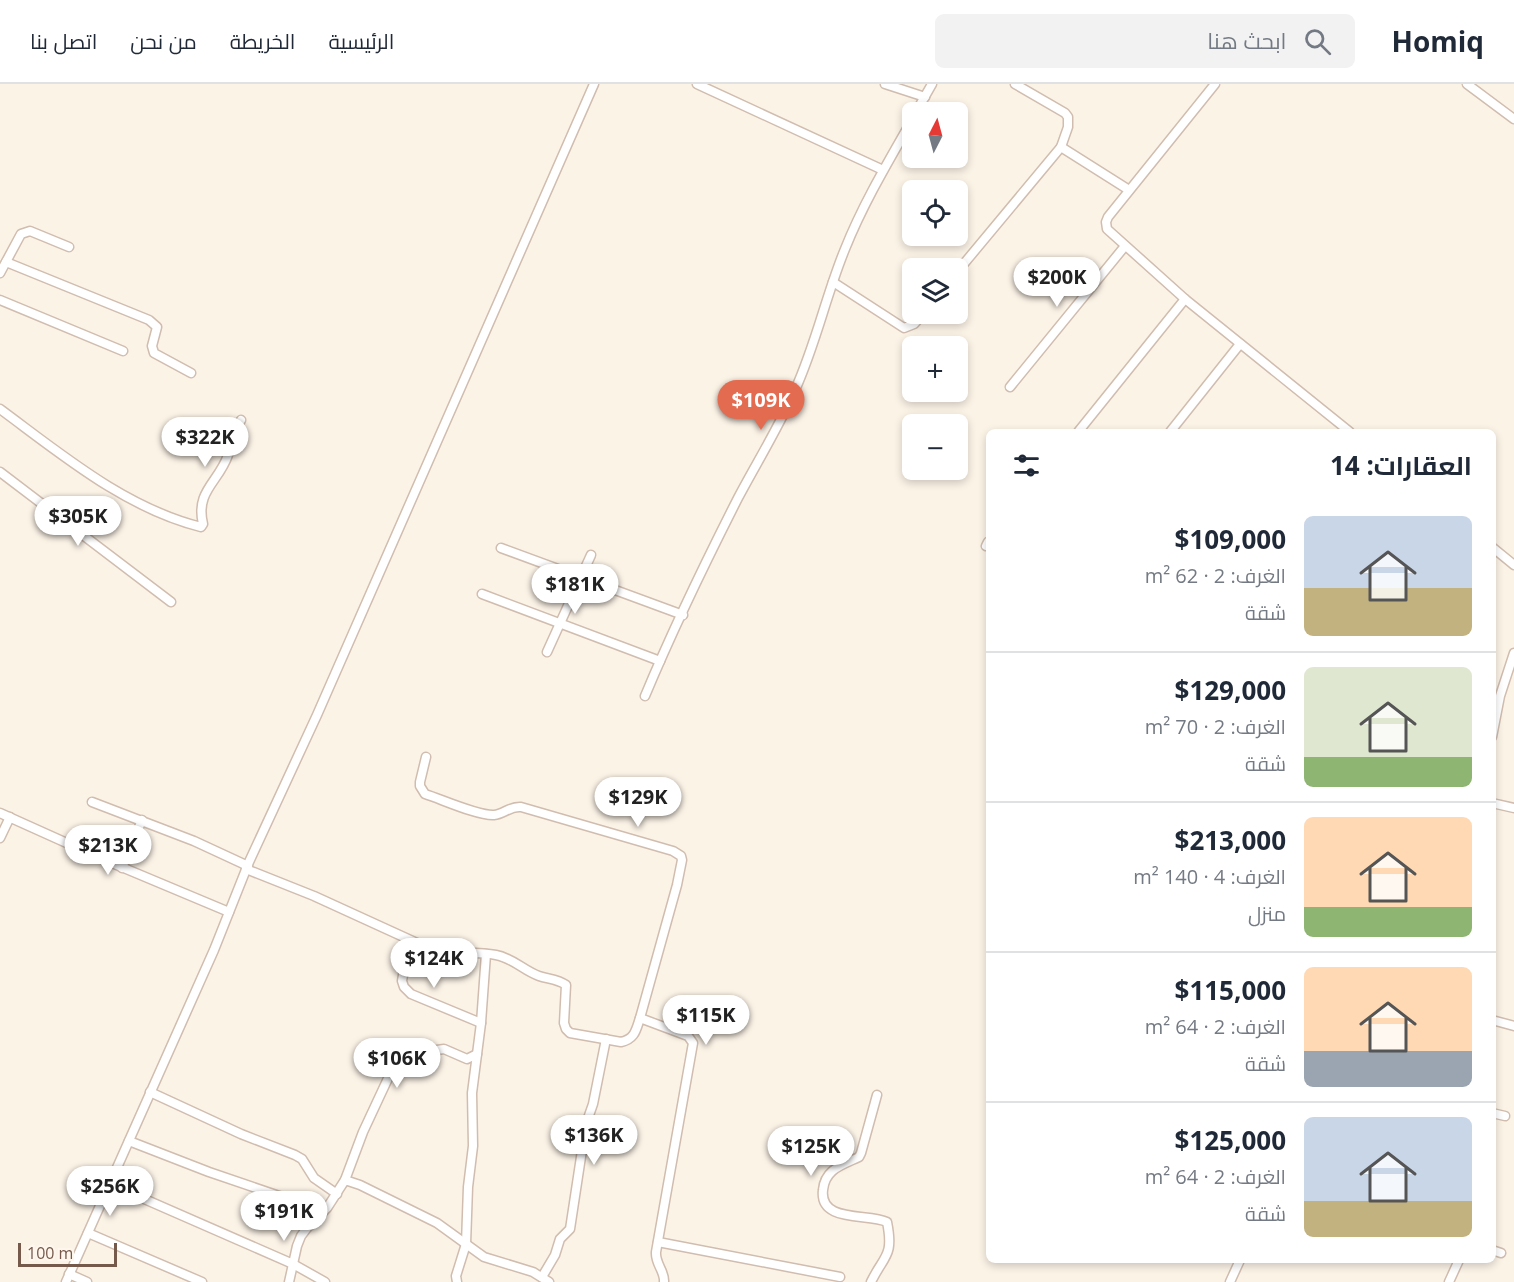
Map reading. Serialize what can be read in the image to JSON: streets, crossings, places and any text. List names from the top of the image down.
{
  "scale_bar": "100 m",
  "north": "top",
  "page": {
    "header": "Homiq",
    "search": "ابحث هنا",
    "nav": [
      "الرئيسية",
      "الخريطة",
      "من نحن",
      "اتصل بنا"
    ],
    "map_buttons": ["+", "−"],
    "price": [
      "$200K",
      "$109K",
      "$322K",
      "$305K",
      "$181K",
      "$129K",
      "$213K",
      "$124K",
      "$115K",
      "$106K",
      "$136K",
      "$125K",
      "$256K",
      "$191K"
    ],
    "heading": "العقارات: 14",
    "list": [
      {
        "name": "$109,000",
        "note": "الغرف: 2 · 62 m² · شقة"
      },
      {
        "name": "$129,000",
        "note": "الغرف: 2 · 70 m² · شقة"
      },
      {
        "name": "$213,000",
        "note": "الغرف: 4 · 140 m² · منزل"
      },
      {
        "name": "$115,000",
        "note": "الغرف: 2 · 64 m² · شقة"
      },
      {
        "name": "$125,000",
        "note": "الغرف: 2 · 64 m² · شقة"
      }
    ],
    "scale": "100 m"
  }
}
